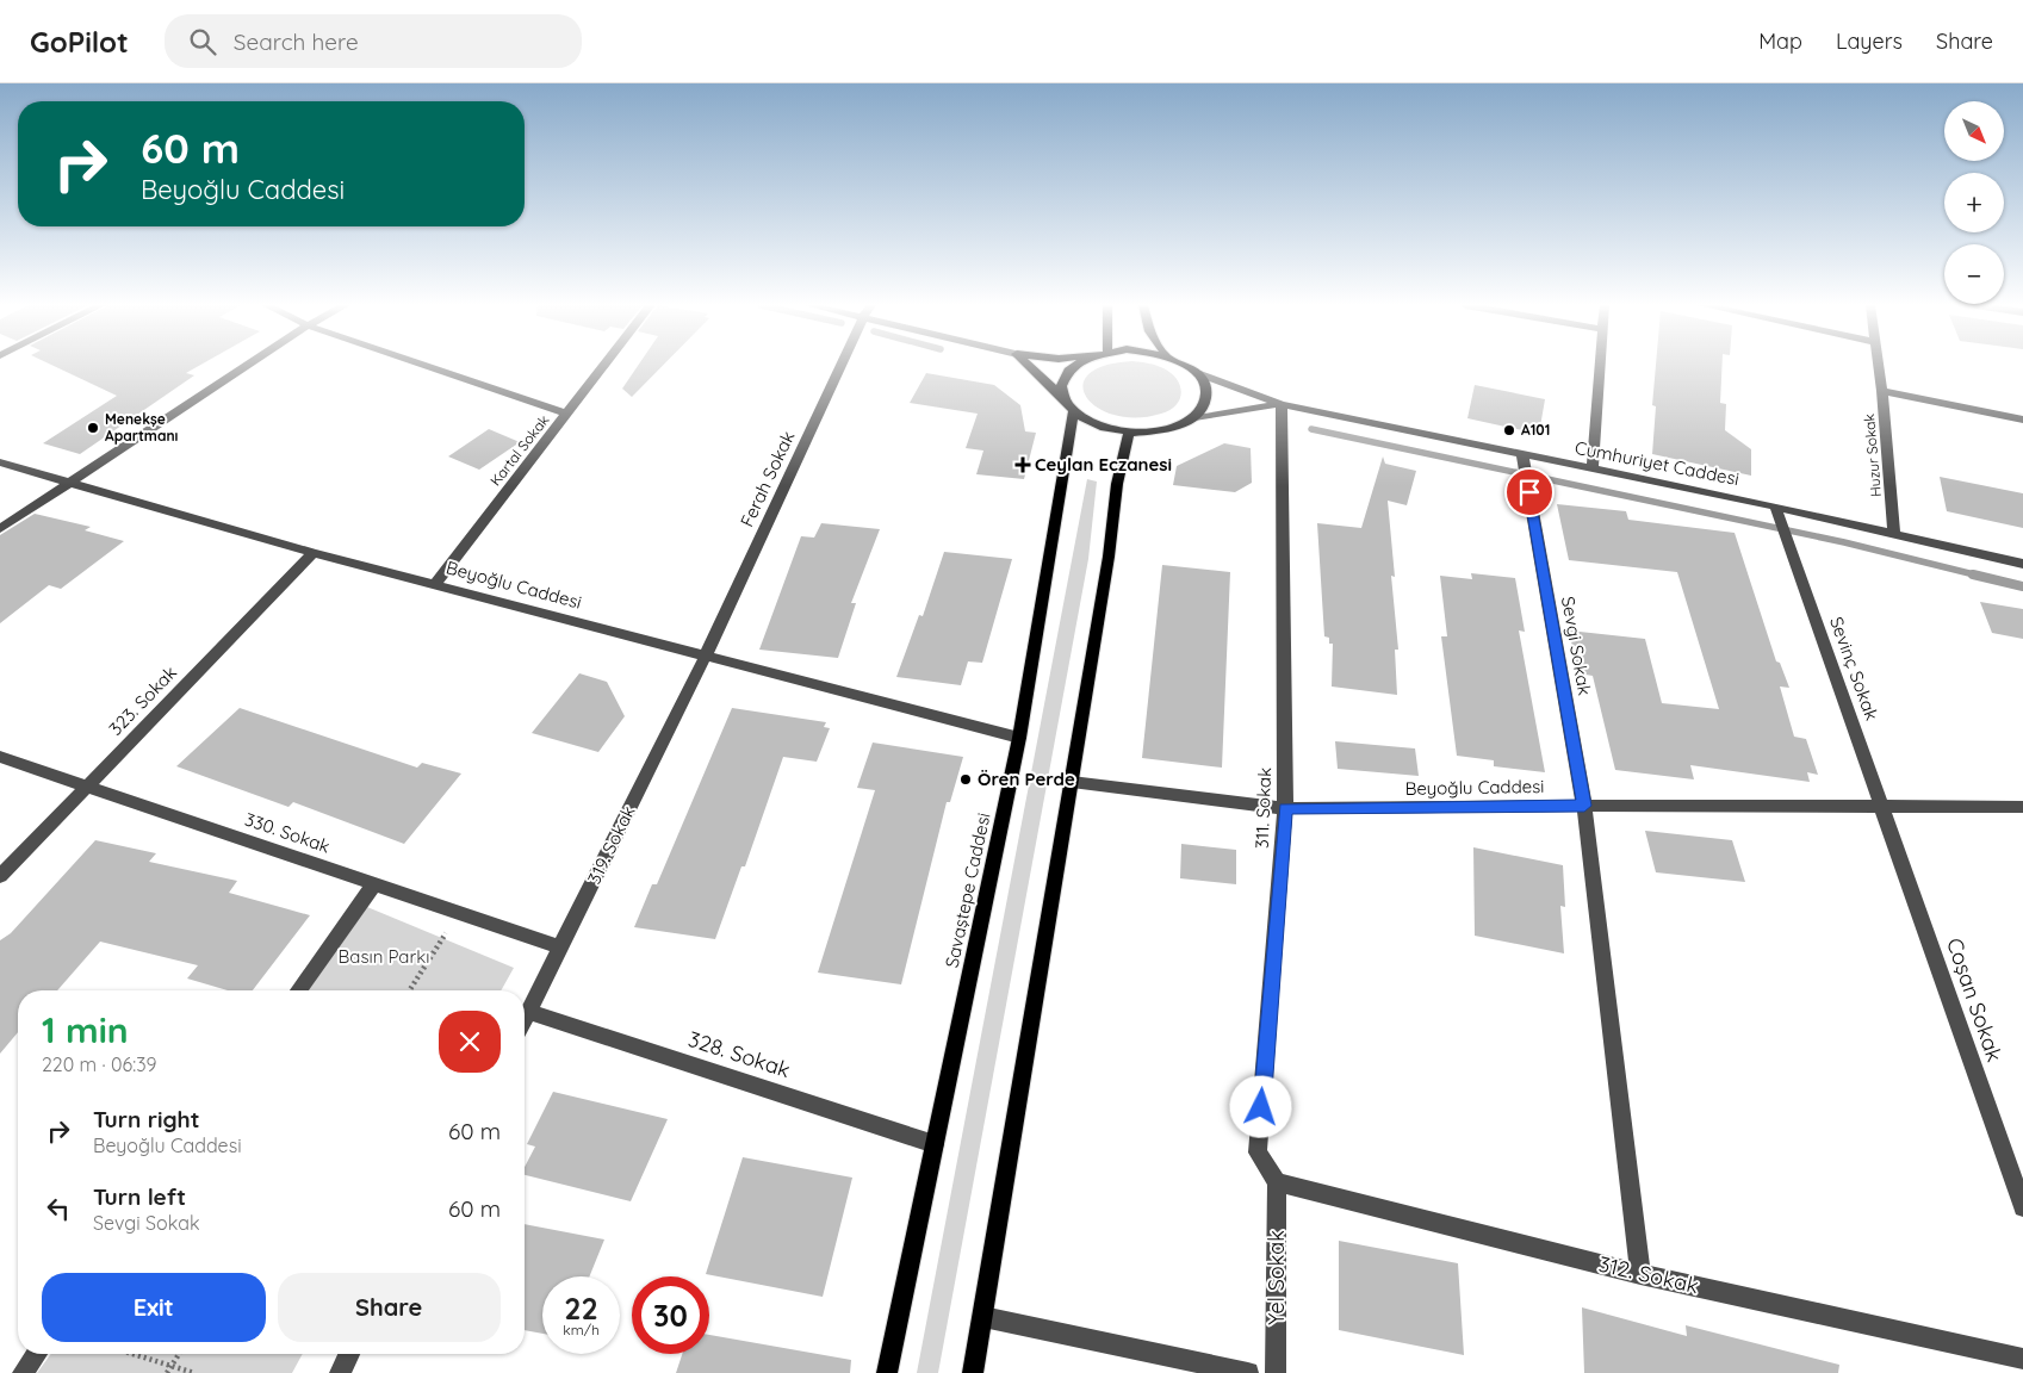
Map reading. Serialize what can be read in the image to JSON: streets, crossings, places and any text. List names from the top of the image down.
{
  "streets": {
    "main road": ["Savaştepe Caddesi"],
    "street": [
      "Kartal Sokak",
      "Huzur Sokak",
      "Cumhuriyet Caddesi",
      "Ferah Sokak",
      "Beyoğlu Caddesi",
      "Sevgi Sokak",
      "Sevinç Sokak",
      "323. Sokak",
      "311. Sokak",
      "330. Sokak",
      "319. Sokak",
      "Coşan Sokak",
      "328. Sokak",
      "312. Sokak",
      "Yel Sokak"
    ]
  },
  "crossings": [
    ["Kartal Sokak", "Beyoğlu Caddesi"],
    ["Huzur Sokak", "Cumhuriyet Caddesi"],
    ["Cumhuriyet Caddesi", "Sevgi Sokak"],
    ["Cumhuriyet Caddesi", "Sevinç Sokak"],
    ["Cumhuriyet Caddesi", "311. Sokak"],
    ["Ferah Sokak", "Beyoğlu Caddesi"],
    ["Ferah Sokak", "319. Sokak"],
    ["Beyoğlu Caddesi", "Sevgi Sokak"],
    ["Beyoğlu Caddesi", "Sevinç Sokak"],
    ["Beyoğlu Caddesi", "323. Sokak"],
    ["Beyoğlu Caddesi", "311. Sokak"],
    ["Beyoğlu Caddesi", "319. Sokak"],
    ["Beyoğlu Caddesi", "Savaştepe Caddesi"],
    ["Beyoğlu Caddesi", "Coşan Sokak"],
    ["Sevgi Sokak", "312. Sokak"],
    ["Sevinç Sokak", "Coşan Sokak"],
    ["323. Sokak", "330. Sokak"],
    ["311. Sokak", "312. Sokak"],
    ["311. Sokak", "Yel Sokak"],
    ["330. Sokak", "319. Sokak"],
    ["319. Sokak", "328. Sokak"],
    ["Savaştepe Caddesi", "328. Sokak"],
    ["312. Sokak", "Yel Sokak"]
  ],
  "parks": ["Basın Parkı"],
  "places": {
    "other": ["Menekşe Apartmanı", "A101", "Ören Perde"],
    "health": ["Ceylan Eczanesi"]
  },
  "north": "bottom right",
  "page": {
    "header": "GoPilot",
    "search": "Search here",
    "nav": ["Map", "Layers", "Share"],
    "map_buttons": ["+", "−"],
    "turn": ["60 m", "Beyoğlu Caddesi"],
    "heading": ["1 min", "220 m · 06:39"],
    "list": [
      {
        "name": "Turn right",
        "note": "Beyoğlu Caddesi",
        "value": "60 m"
      },
      {
        "name": "Turn left",
        "note": "Sevgi Sokak",
        "value": "60 m"
      }
    ],
    "buttons": ["Exit", "Share"],
    "speed": "22 km/h",
    "limit": "30"
  }
}
